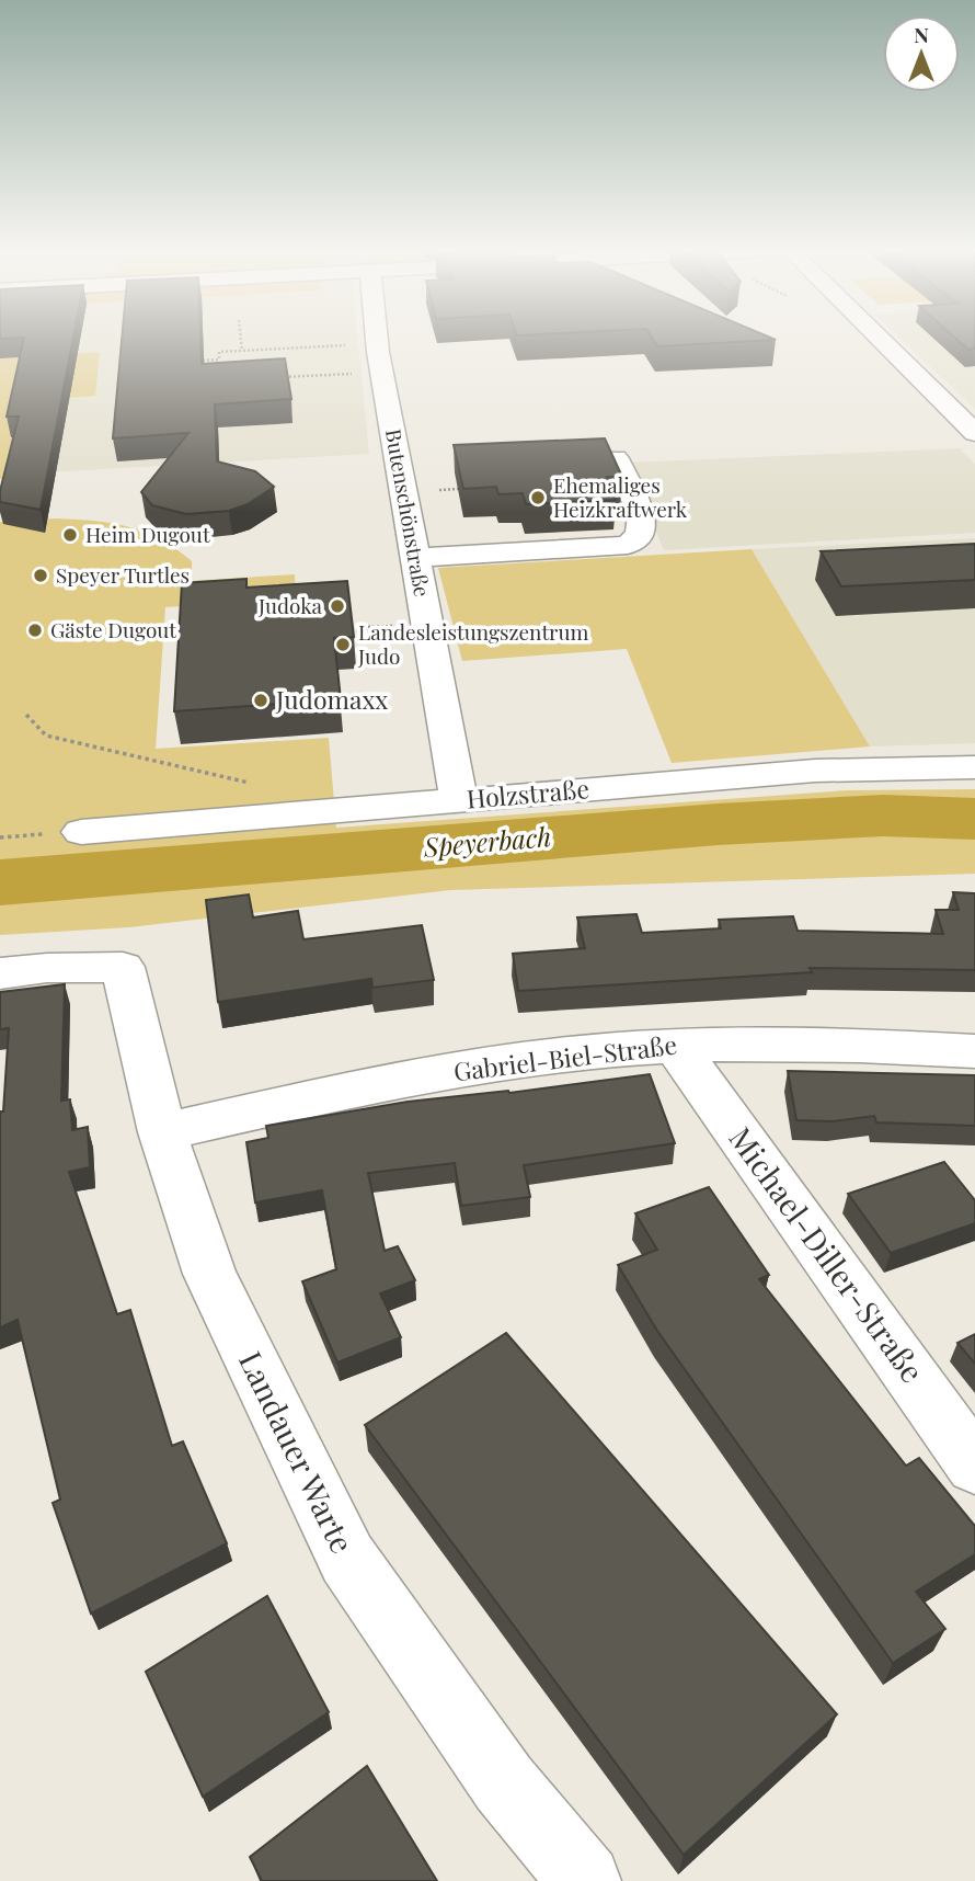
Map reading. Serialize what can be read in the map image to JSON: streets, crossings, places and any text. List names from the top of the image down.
{
  "streets": {
    "street": [
      "Butenschönstraße",
      "Holzstraße",
      "Gabriel-Biel-Straße",
      "Michael-Diller-Straße",
      "Landauer Warte"
    ]
  },
  "crossings": [
    ["Butenschönstraße", "Holzstraße"],
    ["Gabriel-Biel-Straße", "Michael-Diller-Straße"],
    ["Gabriel-Biel-Straße", "Landauer Warte"]
  ],
  "water": ["Speyerbach"],
  "places": [
    "Ehemaliges Heizkraftwerk",
    "Heim Dugout",
    "Speyer Turtles",
    "Judoka",
    "Gäste Dugout",
    "Landesleistungszentrum Judo",
    "Judomaxx"
  ],
  "north": "top"
}
